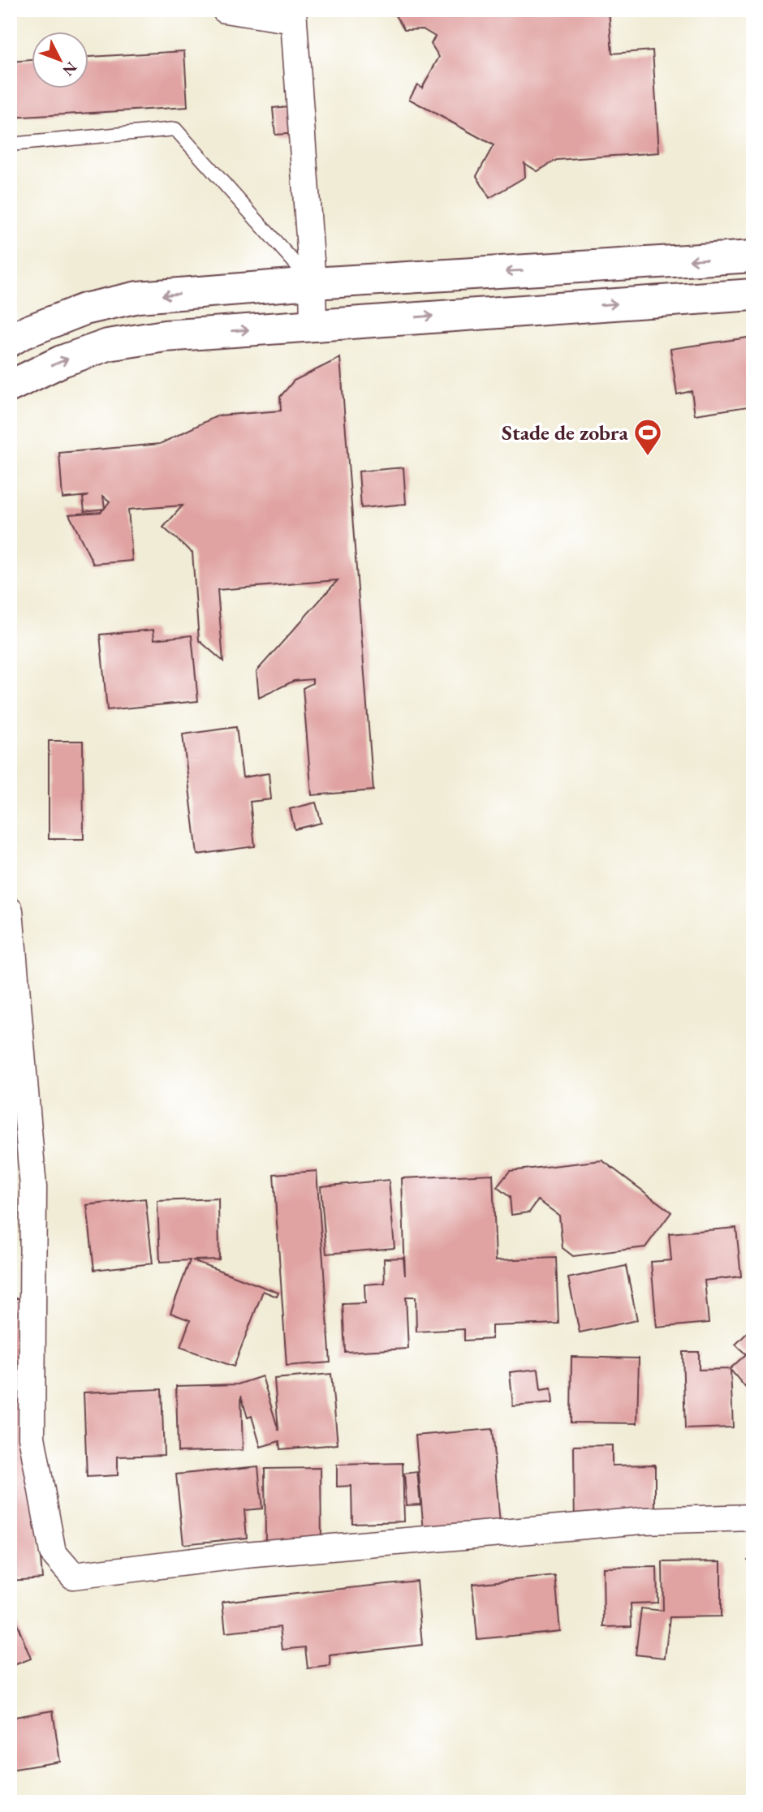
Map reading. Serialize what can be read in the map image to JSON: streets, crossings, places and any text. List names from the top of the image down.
{
  "places": {
    "sports": ["Stade de zobra"]
  },
  "north": "bottom right"
}
